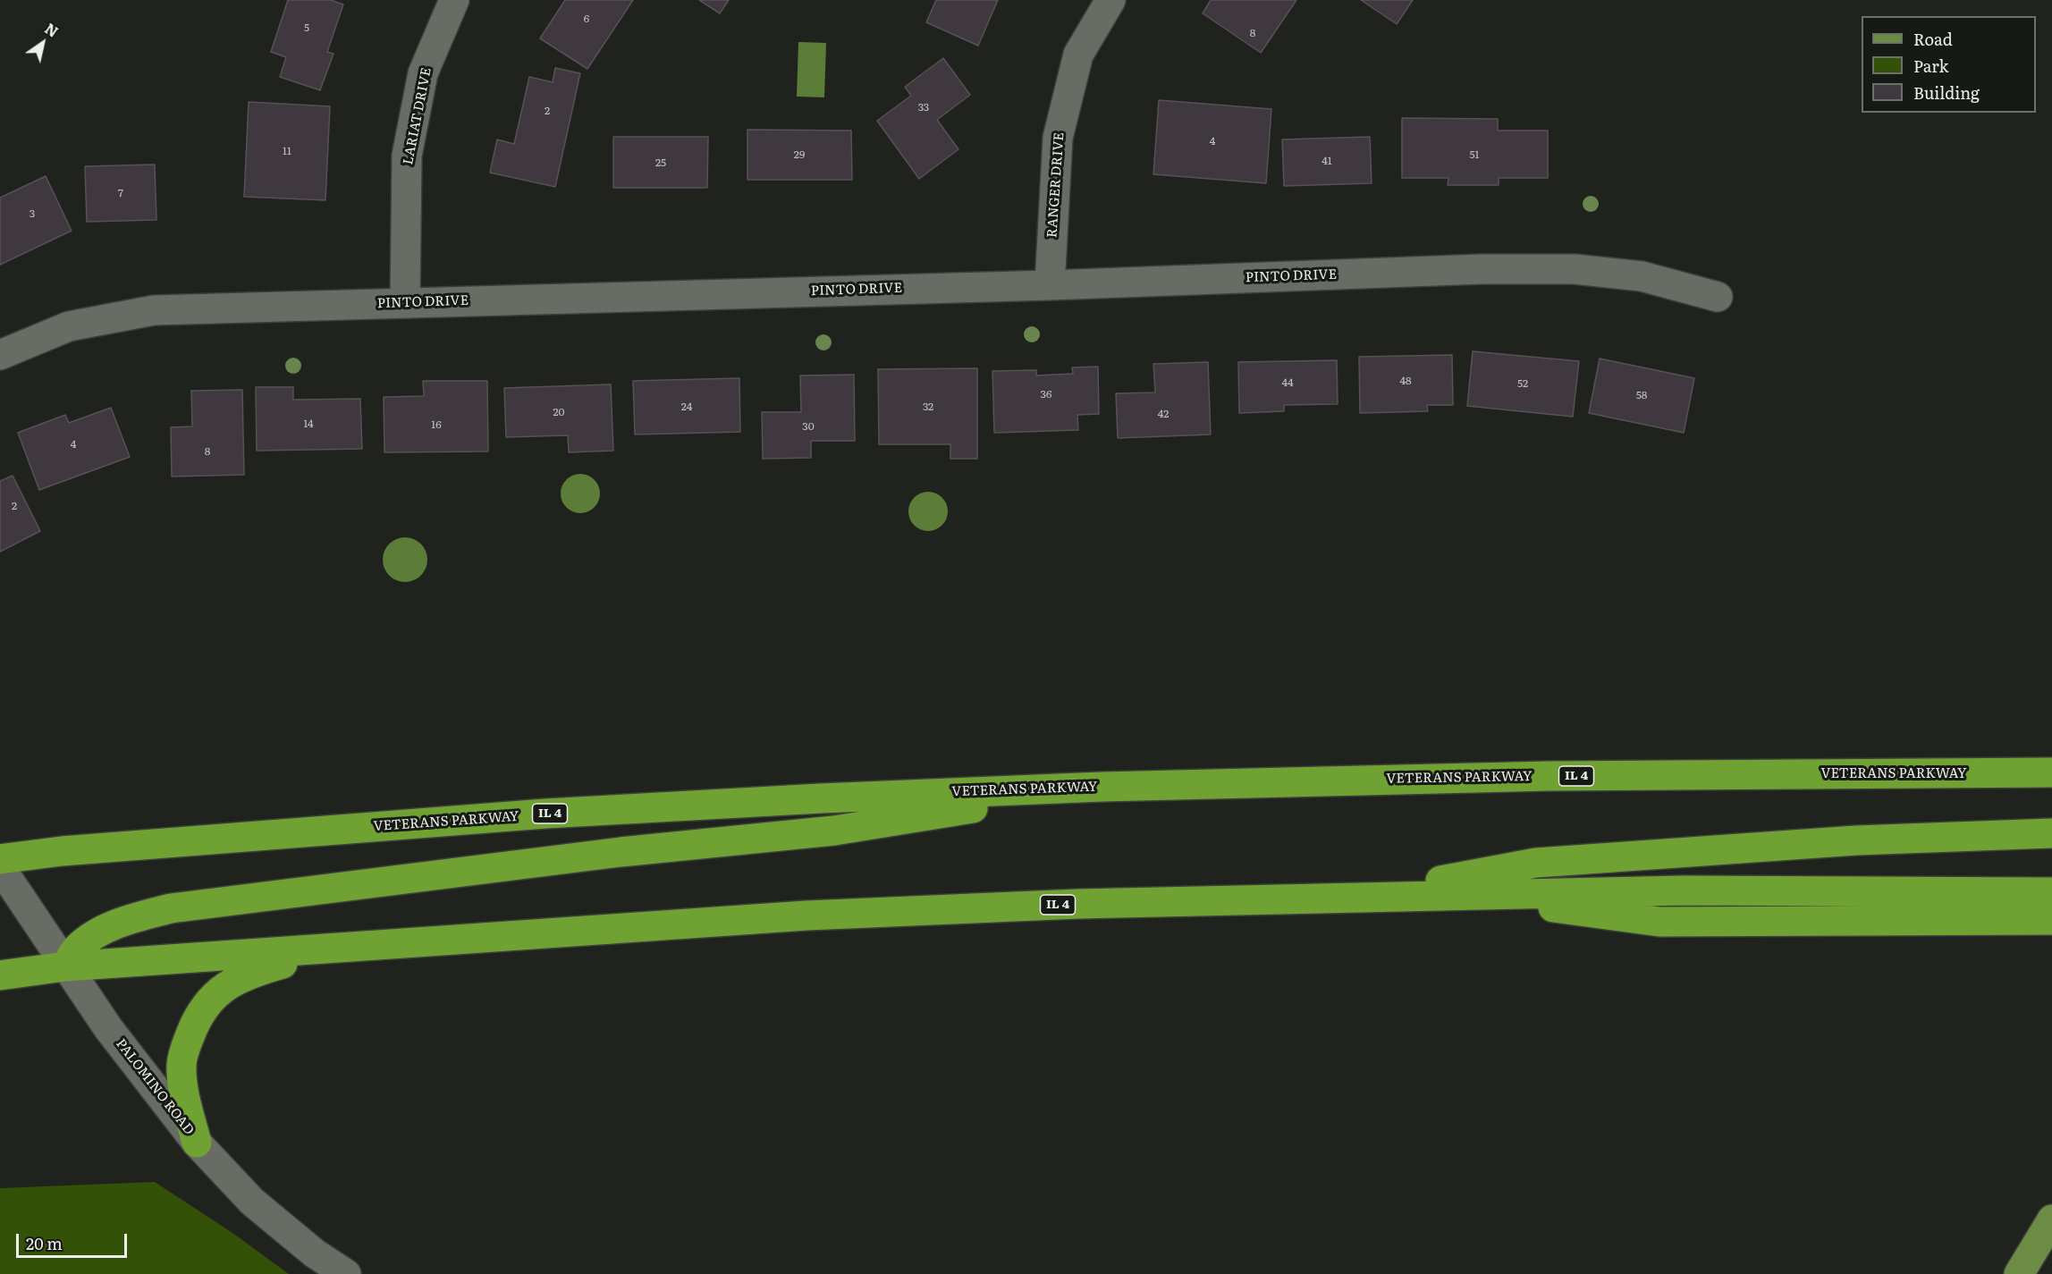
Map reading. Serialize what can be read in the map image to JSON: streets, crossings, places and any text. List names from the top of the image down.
{
  "streets": {
    "highway": ["VETERANS PARKWAY", "IL 4"],
    "street": [
      "LARIAT DRIVE",
      "RANGER DRIVE",
      "PINTO DRIVE",
      "PALOMINO ROAD"
    ]
  },
  "crossings": [
    ["LARIAT DRIVE", "PINTO DRIVE"],
    ["RANGER DRIVE", "PINTO DRIVE"],
    ["IL 4", "PALOMINO ROAD"]
  ],
  "house_numbers": [
    "6",
    "5",
    "8",
    "33",
    "2",
    "4",
    "11",
    "29",
    "51",
    "41",
    "25",
    "7",
    "3",
    "48",
    "44",
    "52",
    "36",
    "58",
    "24",
    "32",
    "20",
    "42",
    "14",
    "16",
    "30",
    "4",
    "8",
    "2"
  ],
  "legend": ["Road", "Park", "Building"],
  "scale_bar": "20 m",
  "north": "top right"
}
